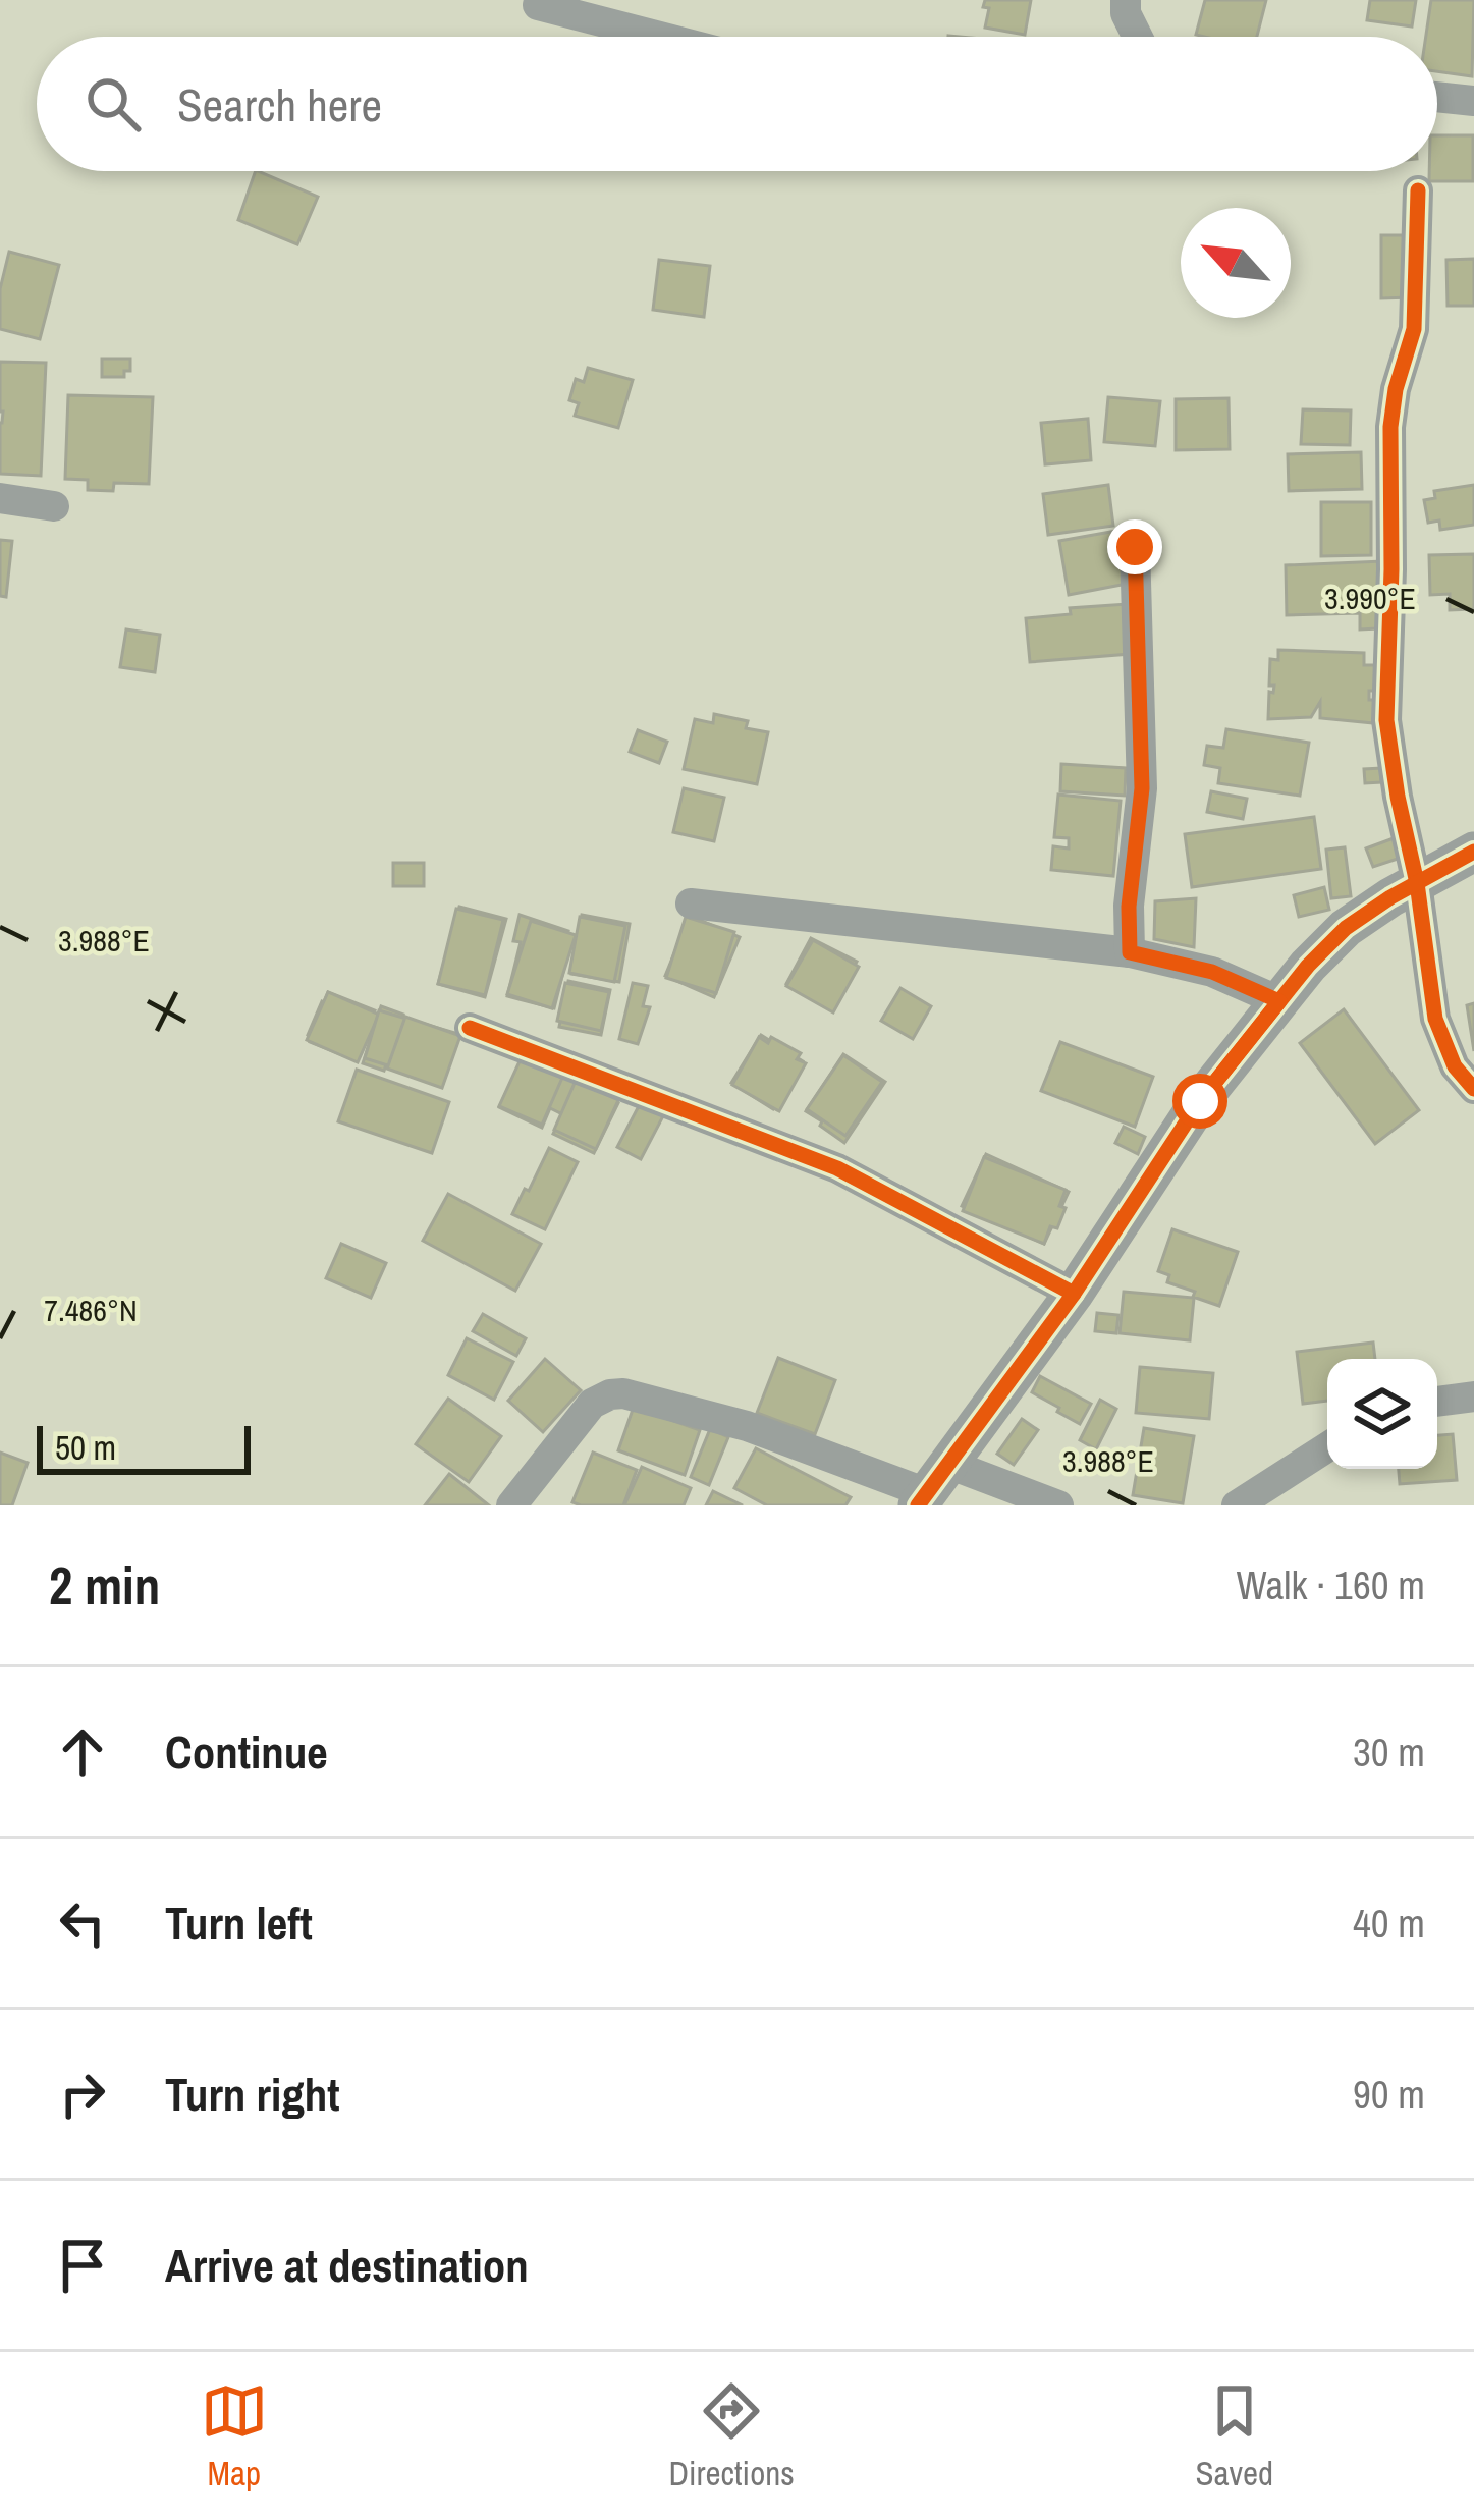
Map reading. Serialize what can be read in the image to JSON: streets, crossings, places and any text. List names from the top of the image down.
{
  "scale_bar": "50 m",
  "north": "top left",
  "page": {
    "search": "Search here",
    "scale": "50 m",
    "heading": ["2 min", "Walk · 160 m"],
    "list": [
      ["Continue", "30 m"],
      ["Turn left", "40 m"],
      ["Turn right", "90 m"],
      "Arrive at destination"
    ],
    "nav": ["Map", "Directions", "Saved"]
  },
  "coordinates": ["3.990°E", "3.988°E", "7.486°N"]
}
